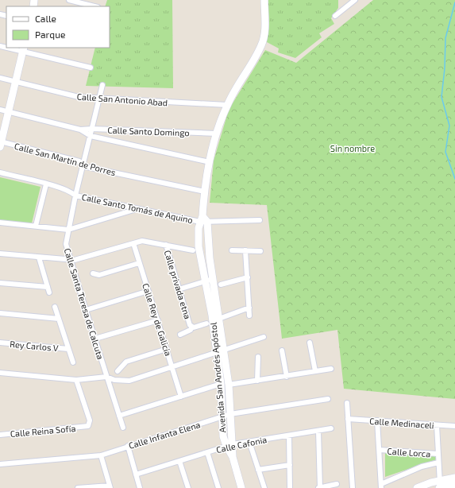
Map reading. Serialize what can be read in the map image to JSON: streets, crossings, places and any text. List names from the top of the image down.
{
  "streets": {
    "street": [
      "Calle San Antonio Abad",
      "Calle Santo Domingo",
      "Calle San Martín de Porres",
      "Calle Santo Tomás de Aquino",
      "Calle privada etna",
      "Calle Santa Teresa de Calcuta",
      "Calle Rey de Galicia",
      "Rey Carlos V",
      "Avenida San Andrés Apóstol",
      "Calle Medinaceli",
      "Calle Reina Sofía",
      "Calle Infanta Elena",
      "Calle Cafonia",
      "Calle Lorca"
    ]
  },
  "crossings": [
    ["Calle San Antonio Abad", "Calle Santa Teresa de Calcuta"],
    ["Calle San Antonio Abad", "Avenida San Andrés Apóstol"],
    ["Calle Santo Domingo", "Calle Santa Teresa de Calcuta"],
    ["Calle Santo Domingo", "Avenida San Andrés Apóstol"],
    ["Calle San Martín de Porres", "Calle Santa Teresa de Calcuta"],
    ["Calle San Martín de Porres", "Avenida San Andrés Apóstol"],
    ["Calle Santo Tomás de Aquino", "Calle Santa Teresa de Calcuta"],
    ["Calle Santo Tomás de Aquino", "Avenida San Andrés Apóstol"],
    ["Calle privada etna", "Avenida San Andrés Apóstol"],
    ["Avenida San Andrés Apóstol", "Calle Infanta Elena"],
    ["Avenida San Andrés Apóstol", "Calle Cafonia"]
  ],
  "parks": ["Sin nombre"],
  "legend": ["Calle", "Parque"]
}
